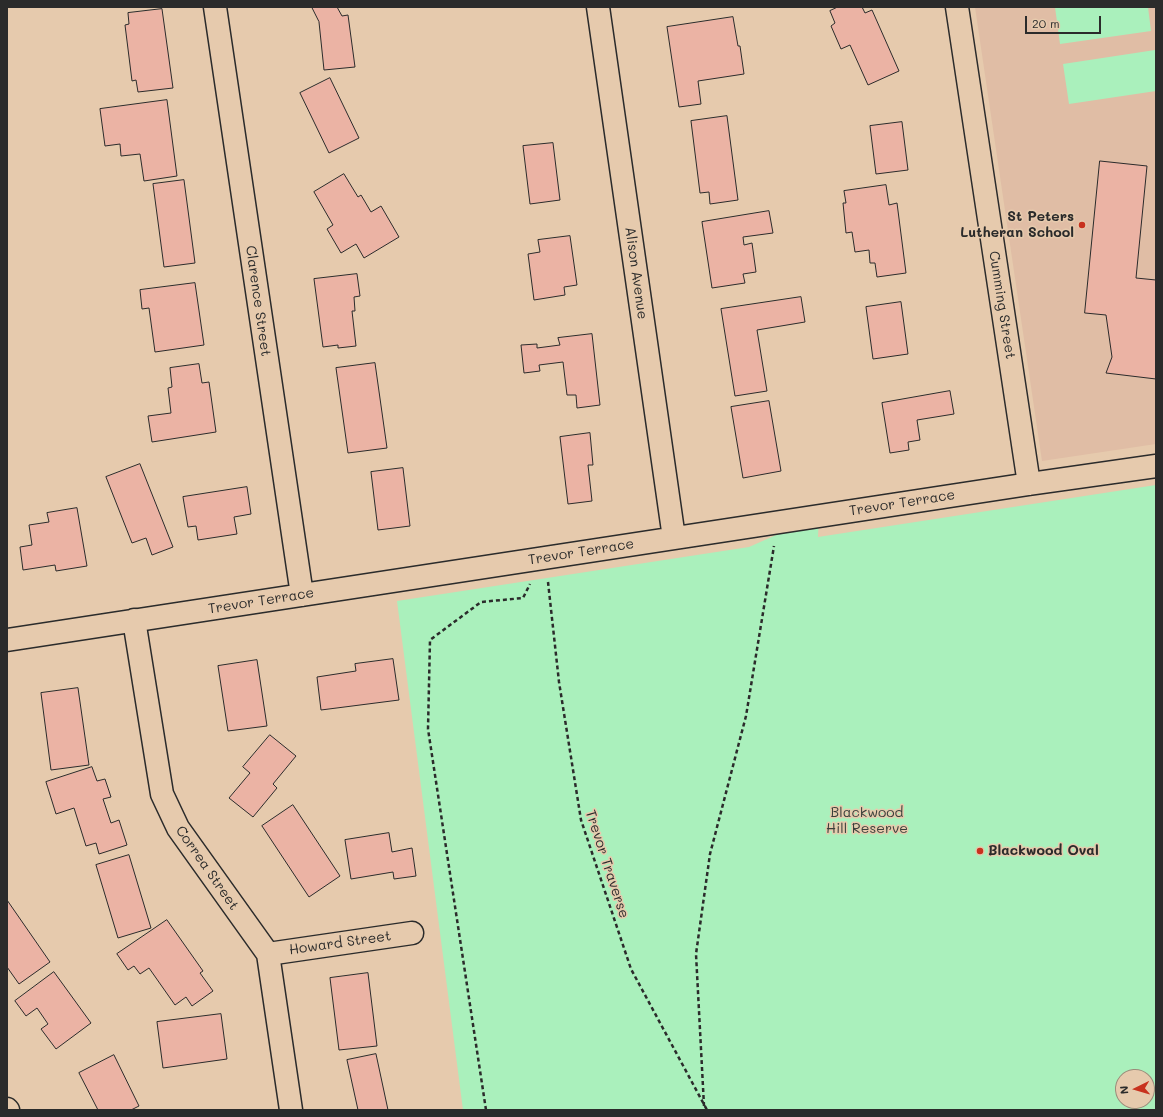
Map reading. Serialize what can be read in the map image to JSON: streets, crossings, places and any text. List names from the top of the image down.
{
  "streets": {
    "street": [
      "Alison Avenue",
      "Clarence Street",
      "Cumming Street",
      "Trevor Terrace",
      "Correa Street",
      "Howard Street"
    ],
    "path": ["Trevor Traverse"]
  },
  "crossings": [
    ["Alison Avenue", "Trevor Terrace"],
    ["Clarence Street", "Trevor Terrace"],
    ["Cumming Street", "Trevor Terrace"],
    ["Trevor Terrace", "Trevor Traverse"],
    ["Trevor Terrace", "Correa Street"],
    ["Correa Street", "Howard Street"]
  ],
  "parks": ["Blackwood Hill Reserve"],
  "places": ["St Peters Lutheran School", "Blackwood Oval"],
  "scale_bar": "20 m",
  "north": "left"
}
